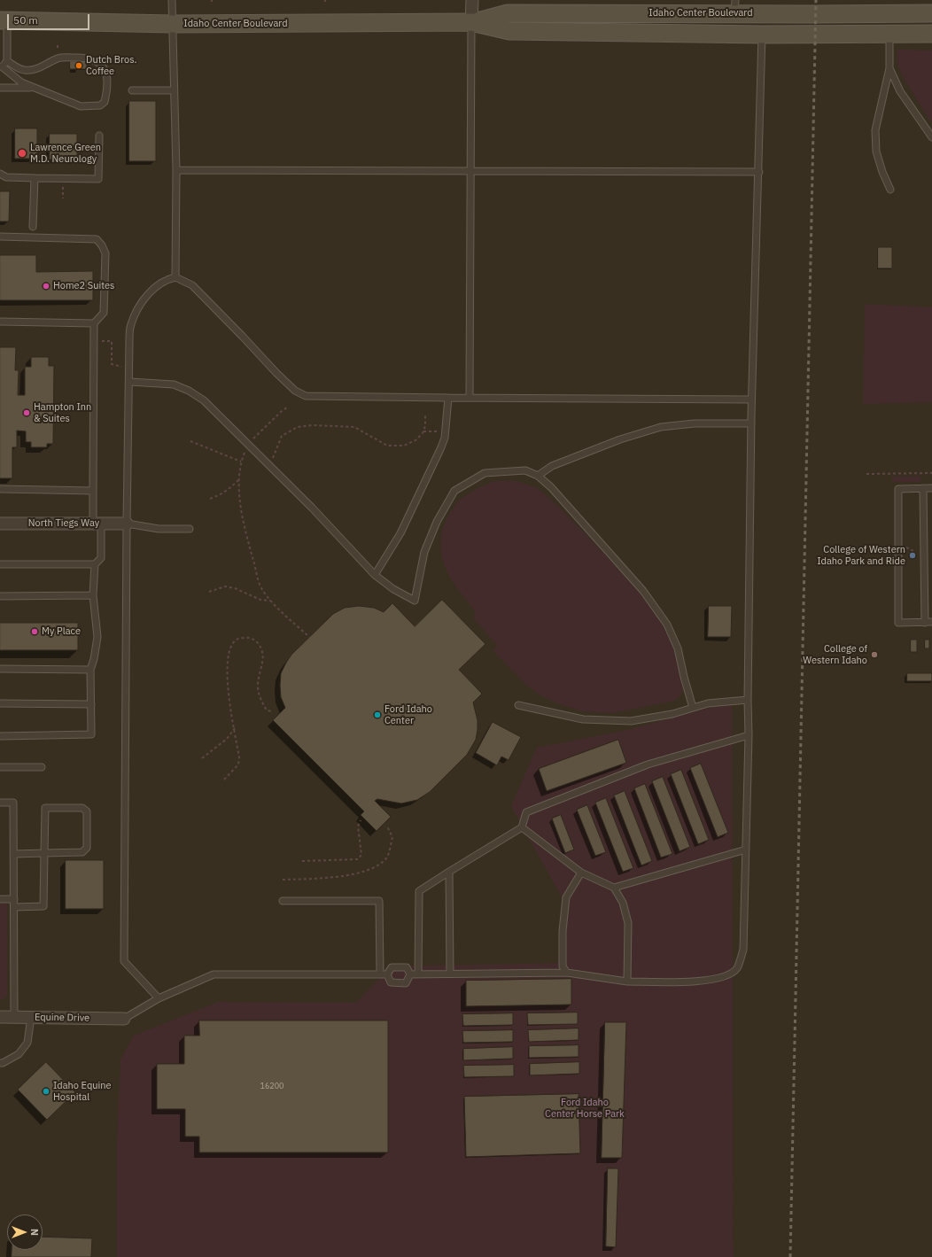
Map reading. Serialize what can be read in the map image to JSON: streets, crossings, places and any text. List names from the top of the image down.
{
  "streets": {
    "main road": ["Idaho Center Boulevard"],
    "street": ["North Tiegs Way", "Equine Drive"]
  },
  "parks": ["Ford Idaho Center Horse Park"],
  "places": [
    "Dutch Bros. Coffee",
    "Lawrence Green M.D. Neurology",
    "Home2 Suites",
    "Hampton Inn & Suites",
    "College of Western Idaho Park and Ride",
    "My Place",
    "College of Western Idaho",
    "Ford Idaho Center",
    "Idaho Equine Hospital"
  ],
  "house_numbers": ["16200"],
  "scale_bar": "50 m",
  "north": "right"
}
